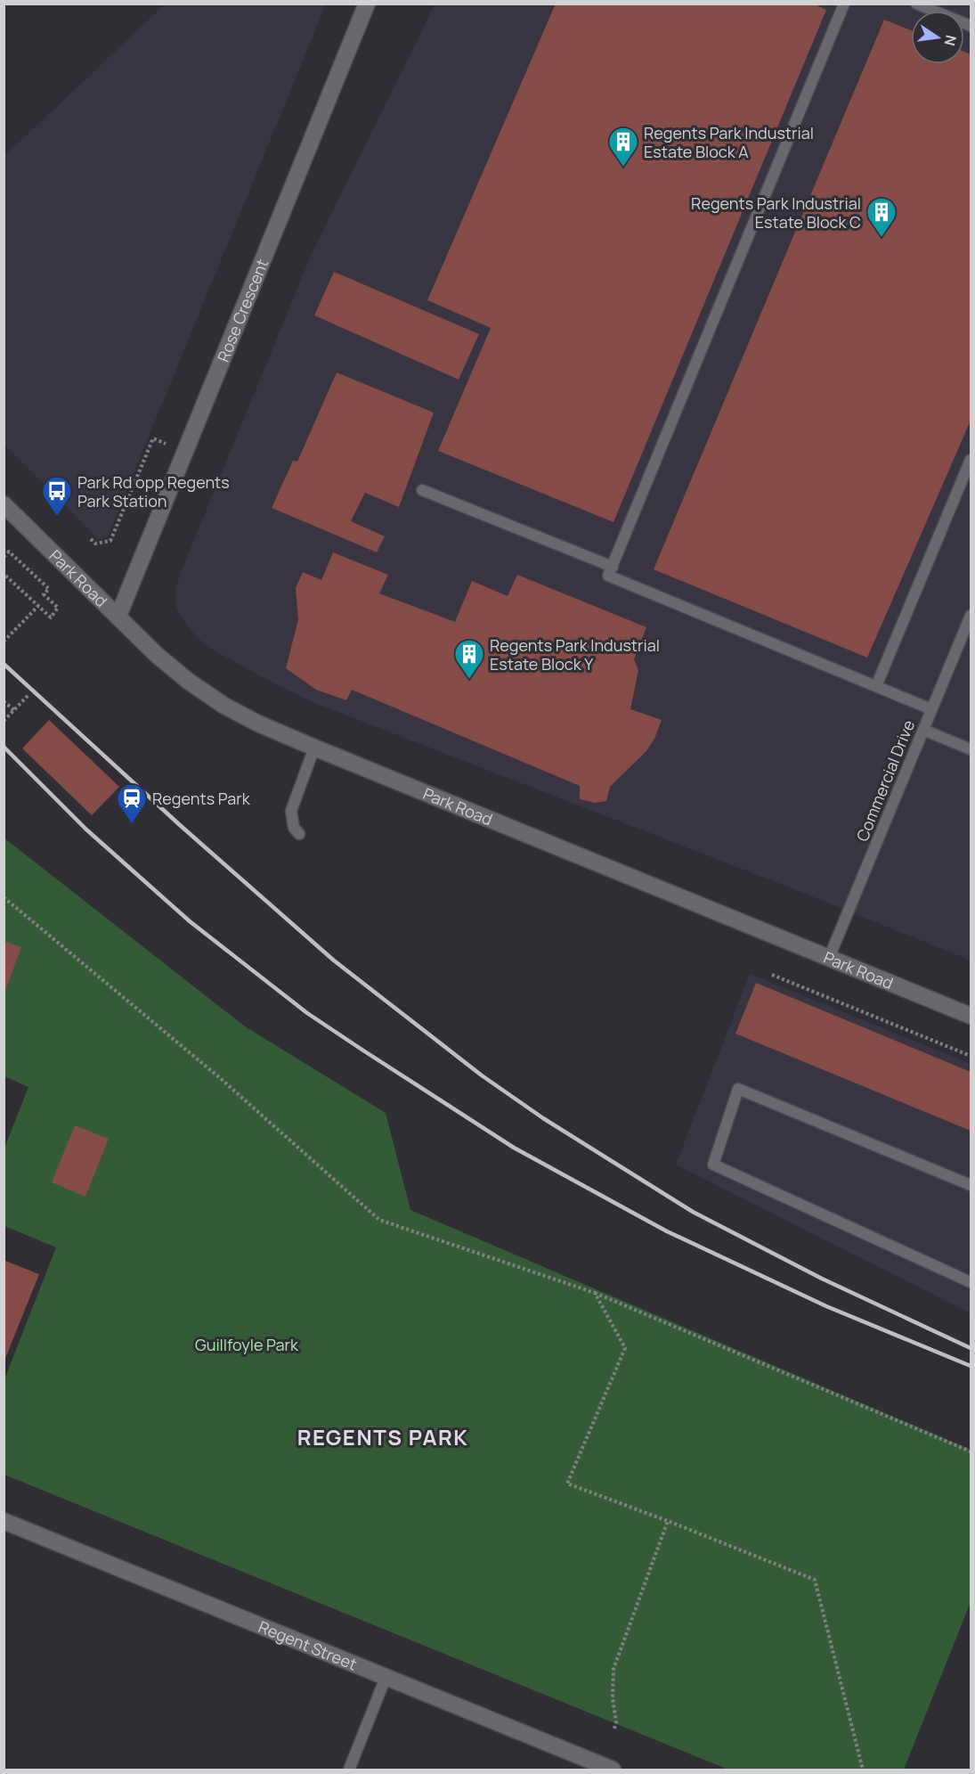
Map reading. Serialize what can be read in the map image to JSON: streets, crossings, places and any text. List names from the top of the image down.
{
  "streets": {
    "street": ["Rose Crescent", "Park Road", "Regent Street"],
    "lane": ["Commercial Drive"]
  },
  "crossings": [
    ["Rose Crescent", "Park Road"],
    ["Park Road", "Commercial Drive"]
  ],
  "districts": ["REGENTS PARK"],
  "parks": ["Guillfoyle Park"],
  "places": {
    "building": ["Regents Park Industrial Estate Block A", "Regents Park Industrial Estate Block C", "Regents Park Industrial Estate Block Y"],
    "bus stop": ["Park Rd opp Regents Park Station"],
    "station": ["Regents Park"]
  },
  "north": "right"
}
